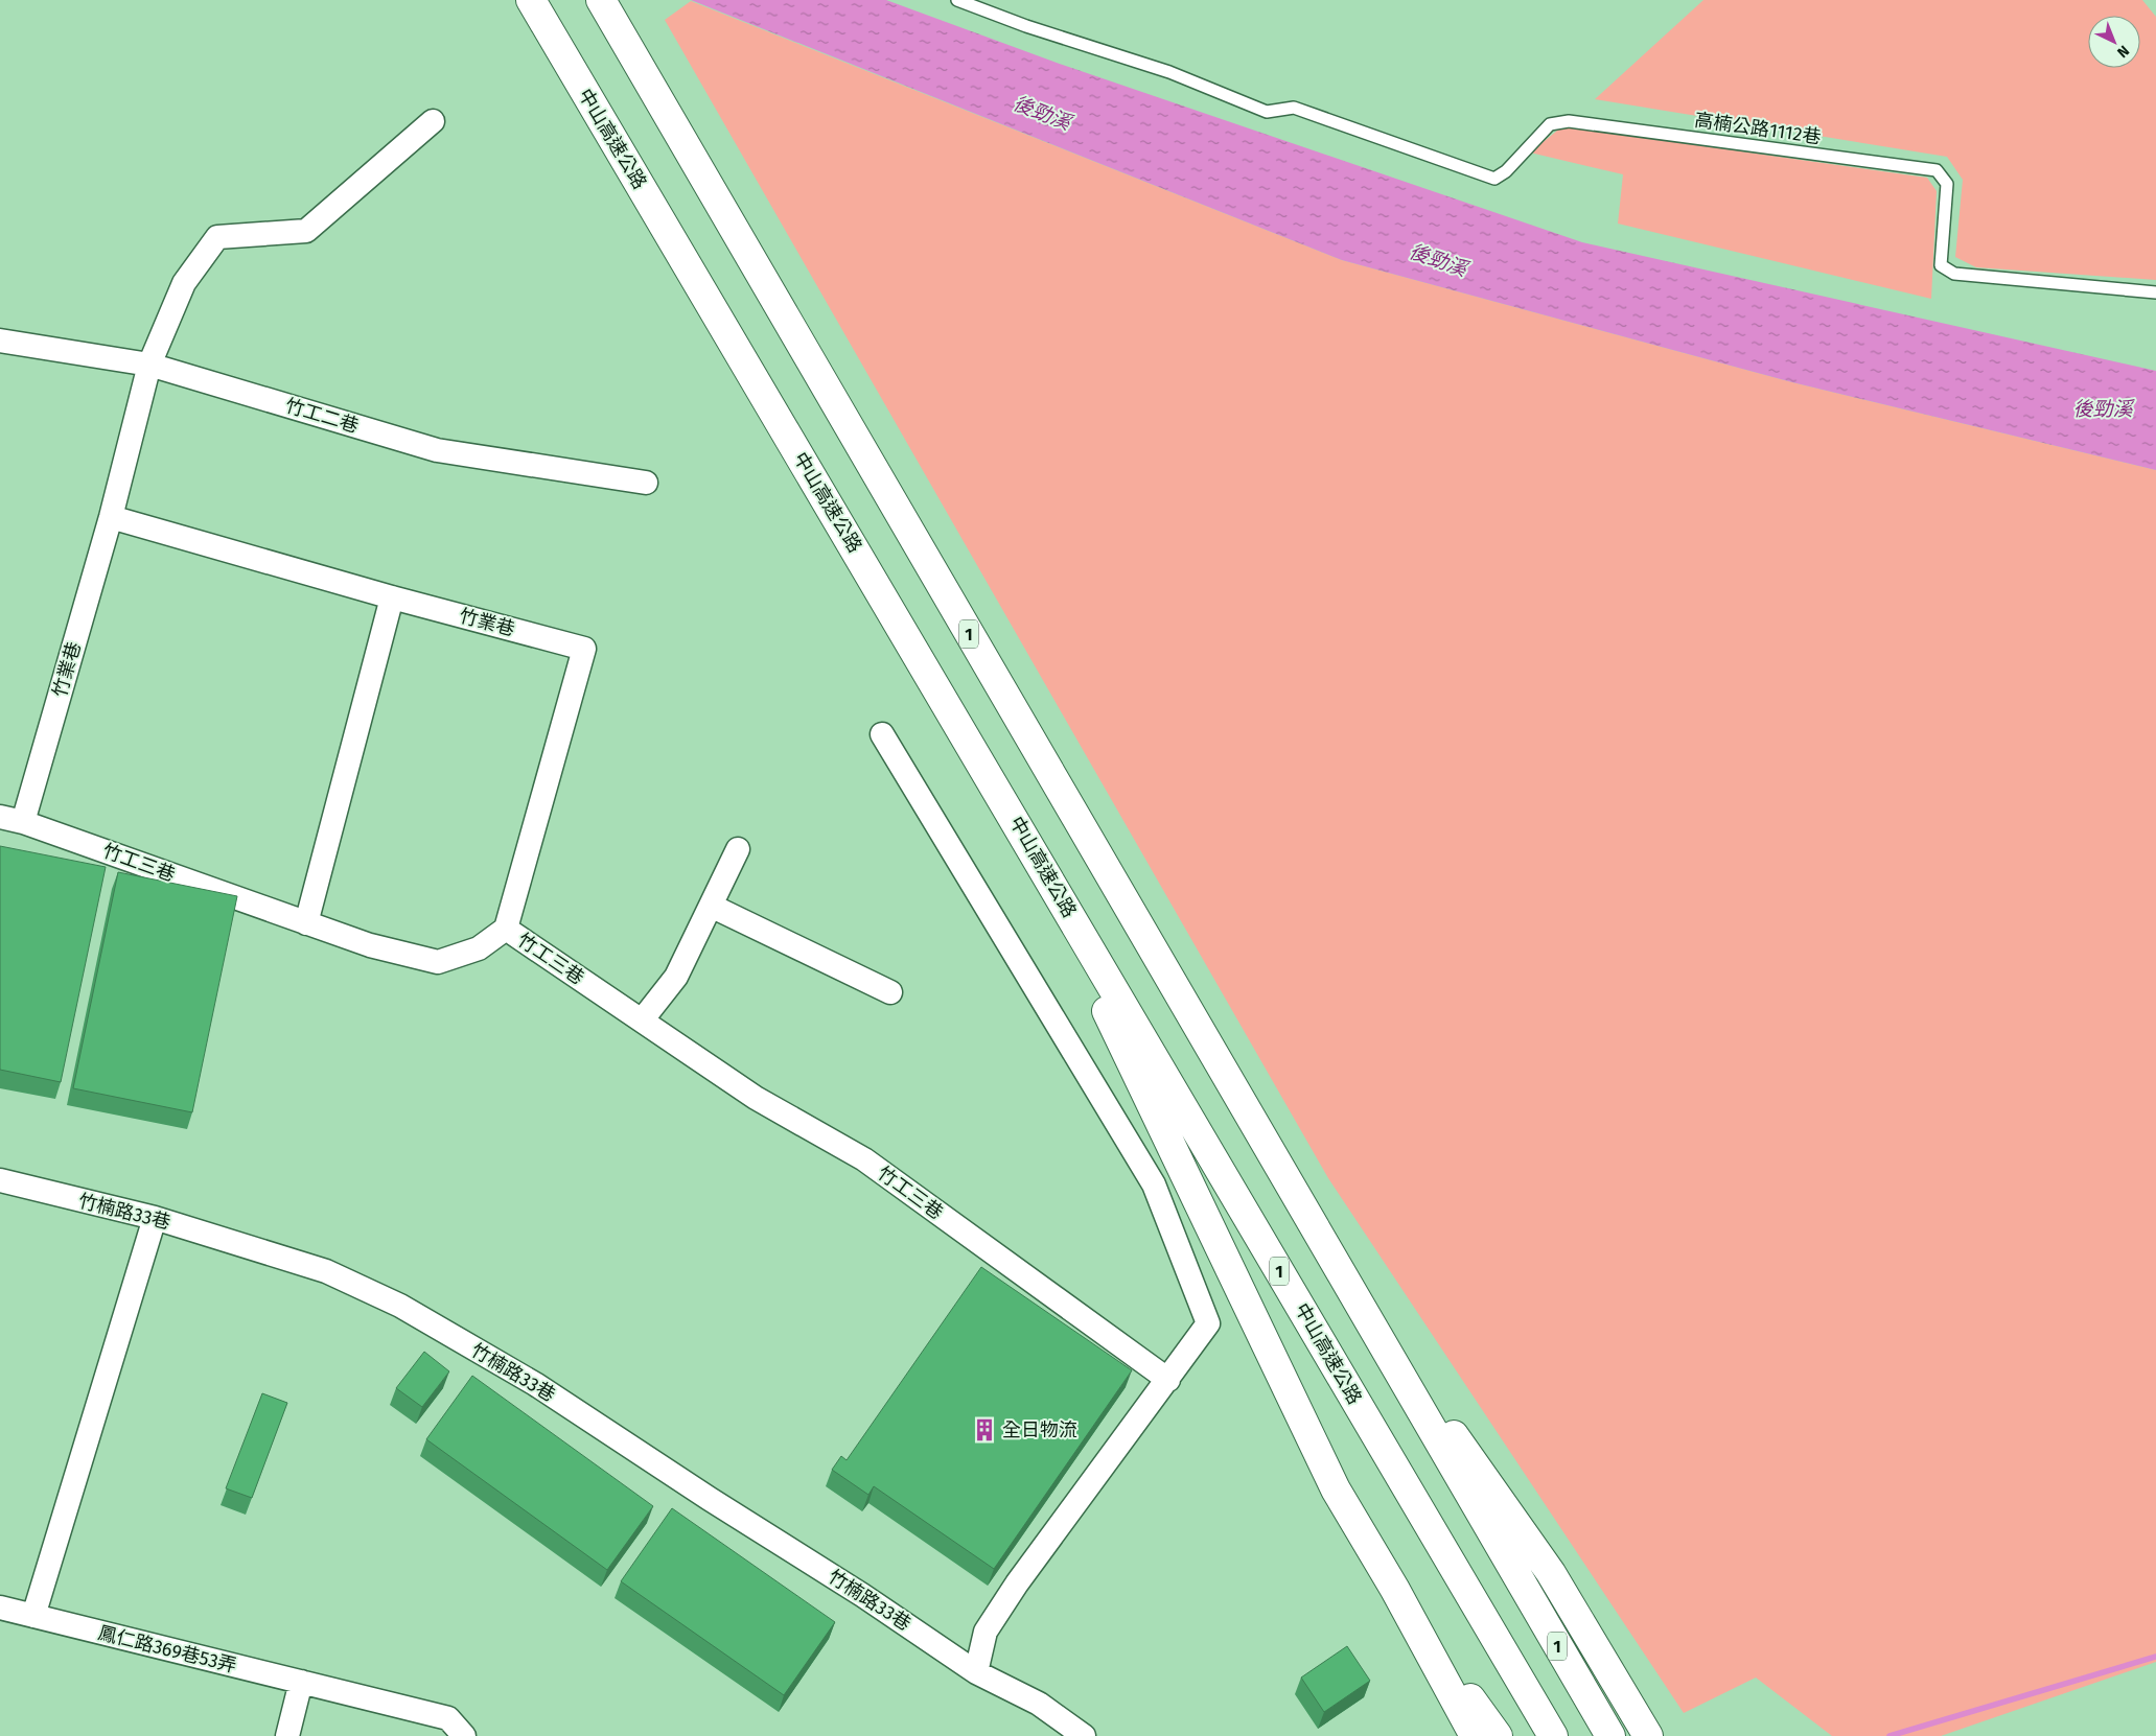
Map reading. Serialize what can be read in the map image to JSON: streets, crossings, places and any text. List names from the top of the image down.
{
  "streets": {
    "highway": ["中山高速公路", "1"],
    "street": [
      "竹工二巷",
      "竹業巷",
      "竹工三巷",
      "竹楠路33巷",
      "鳳仁路369巷53弄"
    ],
    "lane": ["高楠公路1112巷"]
  },
  "crossings": [
    ["竹工二巷", "竹業巷"],
    ["竹業巷", "竹工三巷"]
  ],
  "water": ["後勁溪"],
  "places": {
    "building": ["全日物流"]
  },
  "north": "bottom right"
}
